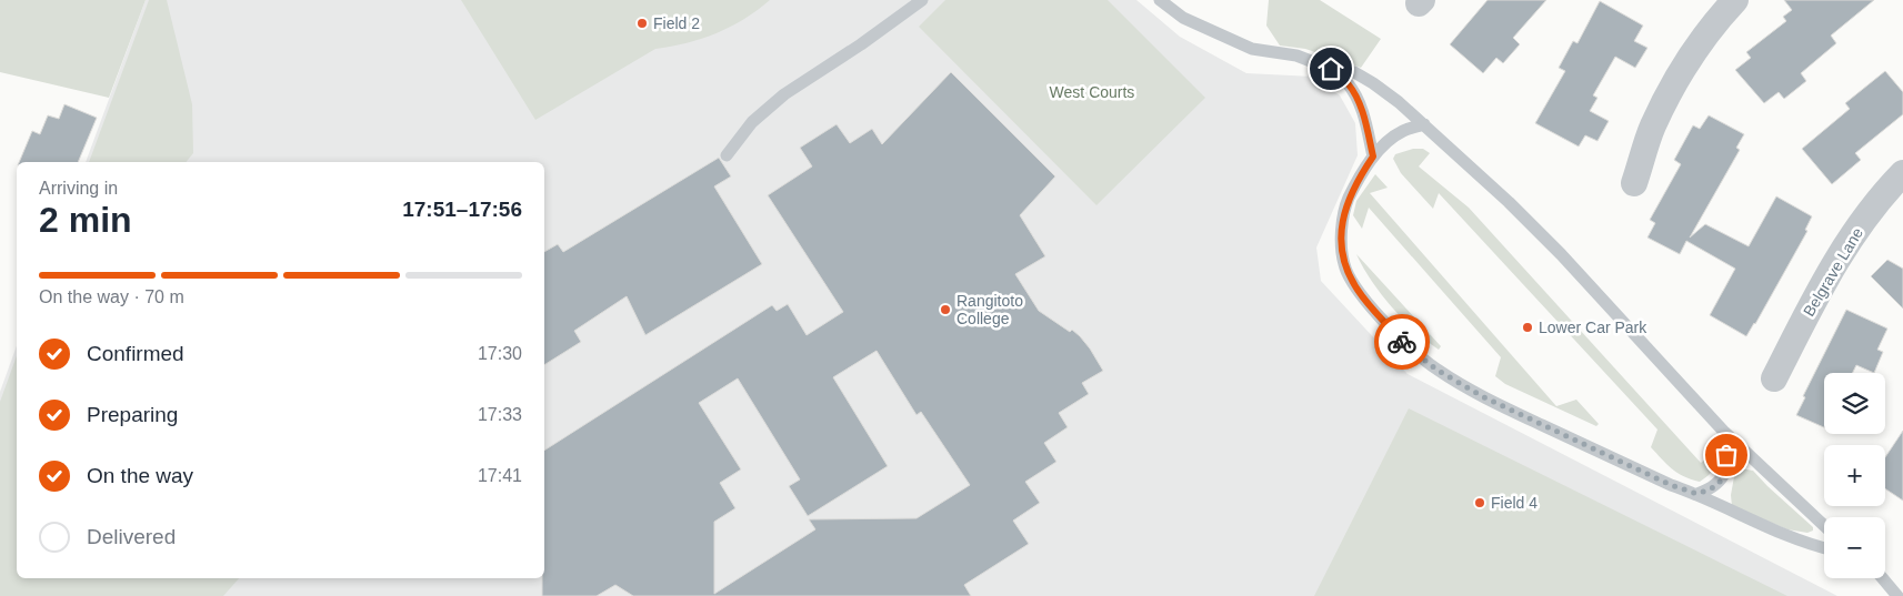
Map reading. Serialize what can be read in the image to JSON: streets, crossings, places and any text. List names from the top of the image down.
{
  "streets": {
    "street": ["Belgrave Lane"]
  },
  "parks": ["West Courts"],
  "places": [
    "Field 2",
    "Rangitoto College",
    "Lower Car Park",
    "Field 4"
  ],
  "page": {
    "heading": ["2 min", "Arriving in", "17:51–17:56"],
    "bar": "On the way · 70 m",
    "list": [
      ["Confirmed", "17:30"],
      ["Preparing", "17:33"],
      ["On the way", "17:41"],
      "Delivered"
    ],
    "map_buttons": ["+", "−"]
  }
}
